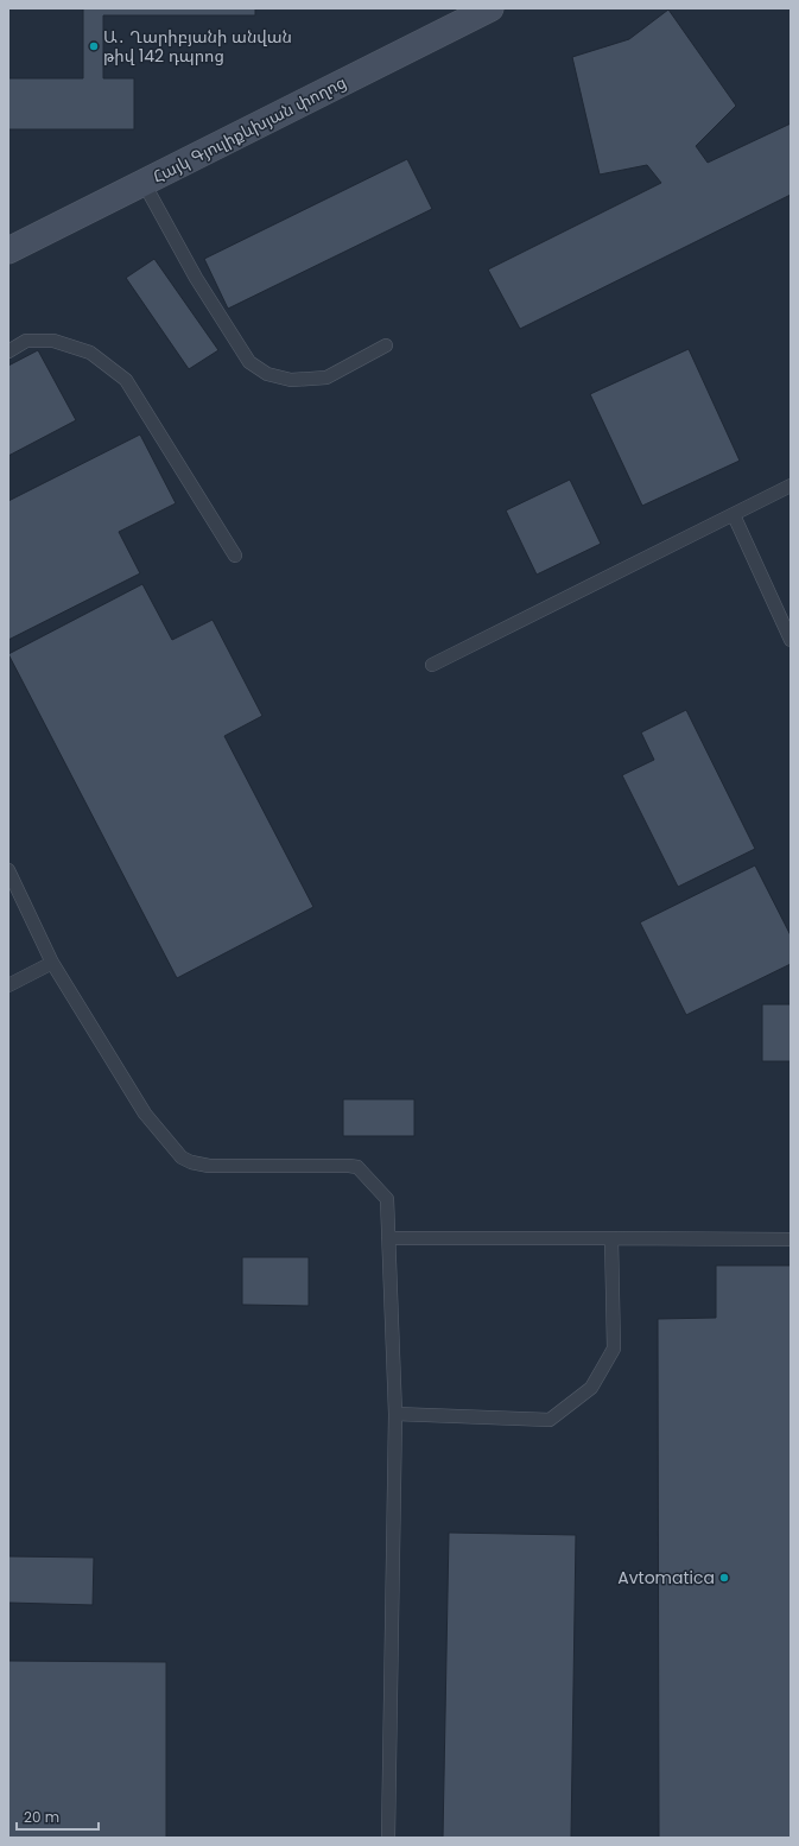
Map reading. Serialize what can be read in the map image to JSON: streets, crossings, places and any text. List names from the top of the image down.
{
  "streets": {
    "street": ["Հայկ Գյուլիքևխյան փողոց"]
  },
  "places": ["Ա․ Ղարիբյանի անվան թիվ 142 դպրոց", "Avtomatica"],
  "scale_bar": "20 m"
}
